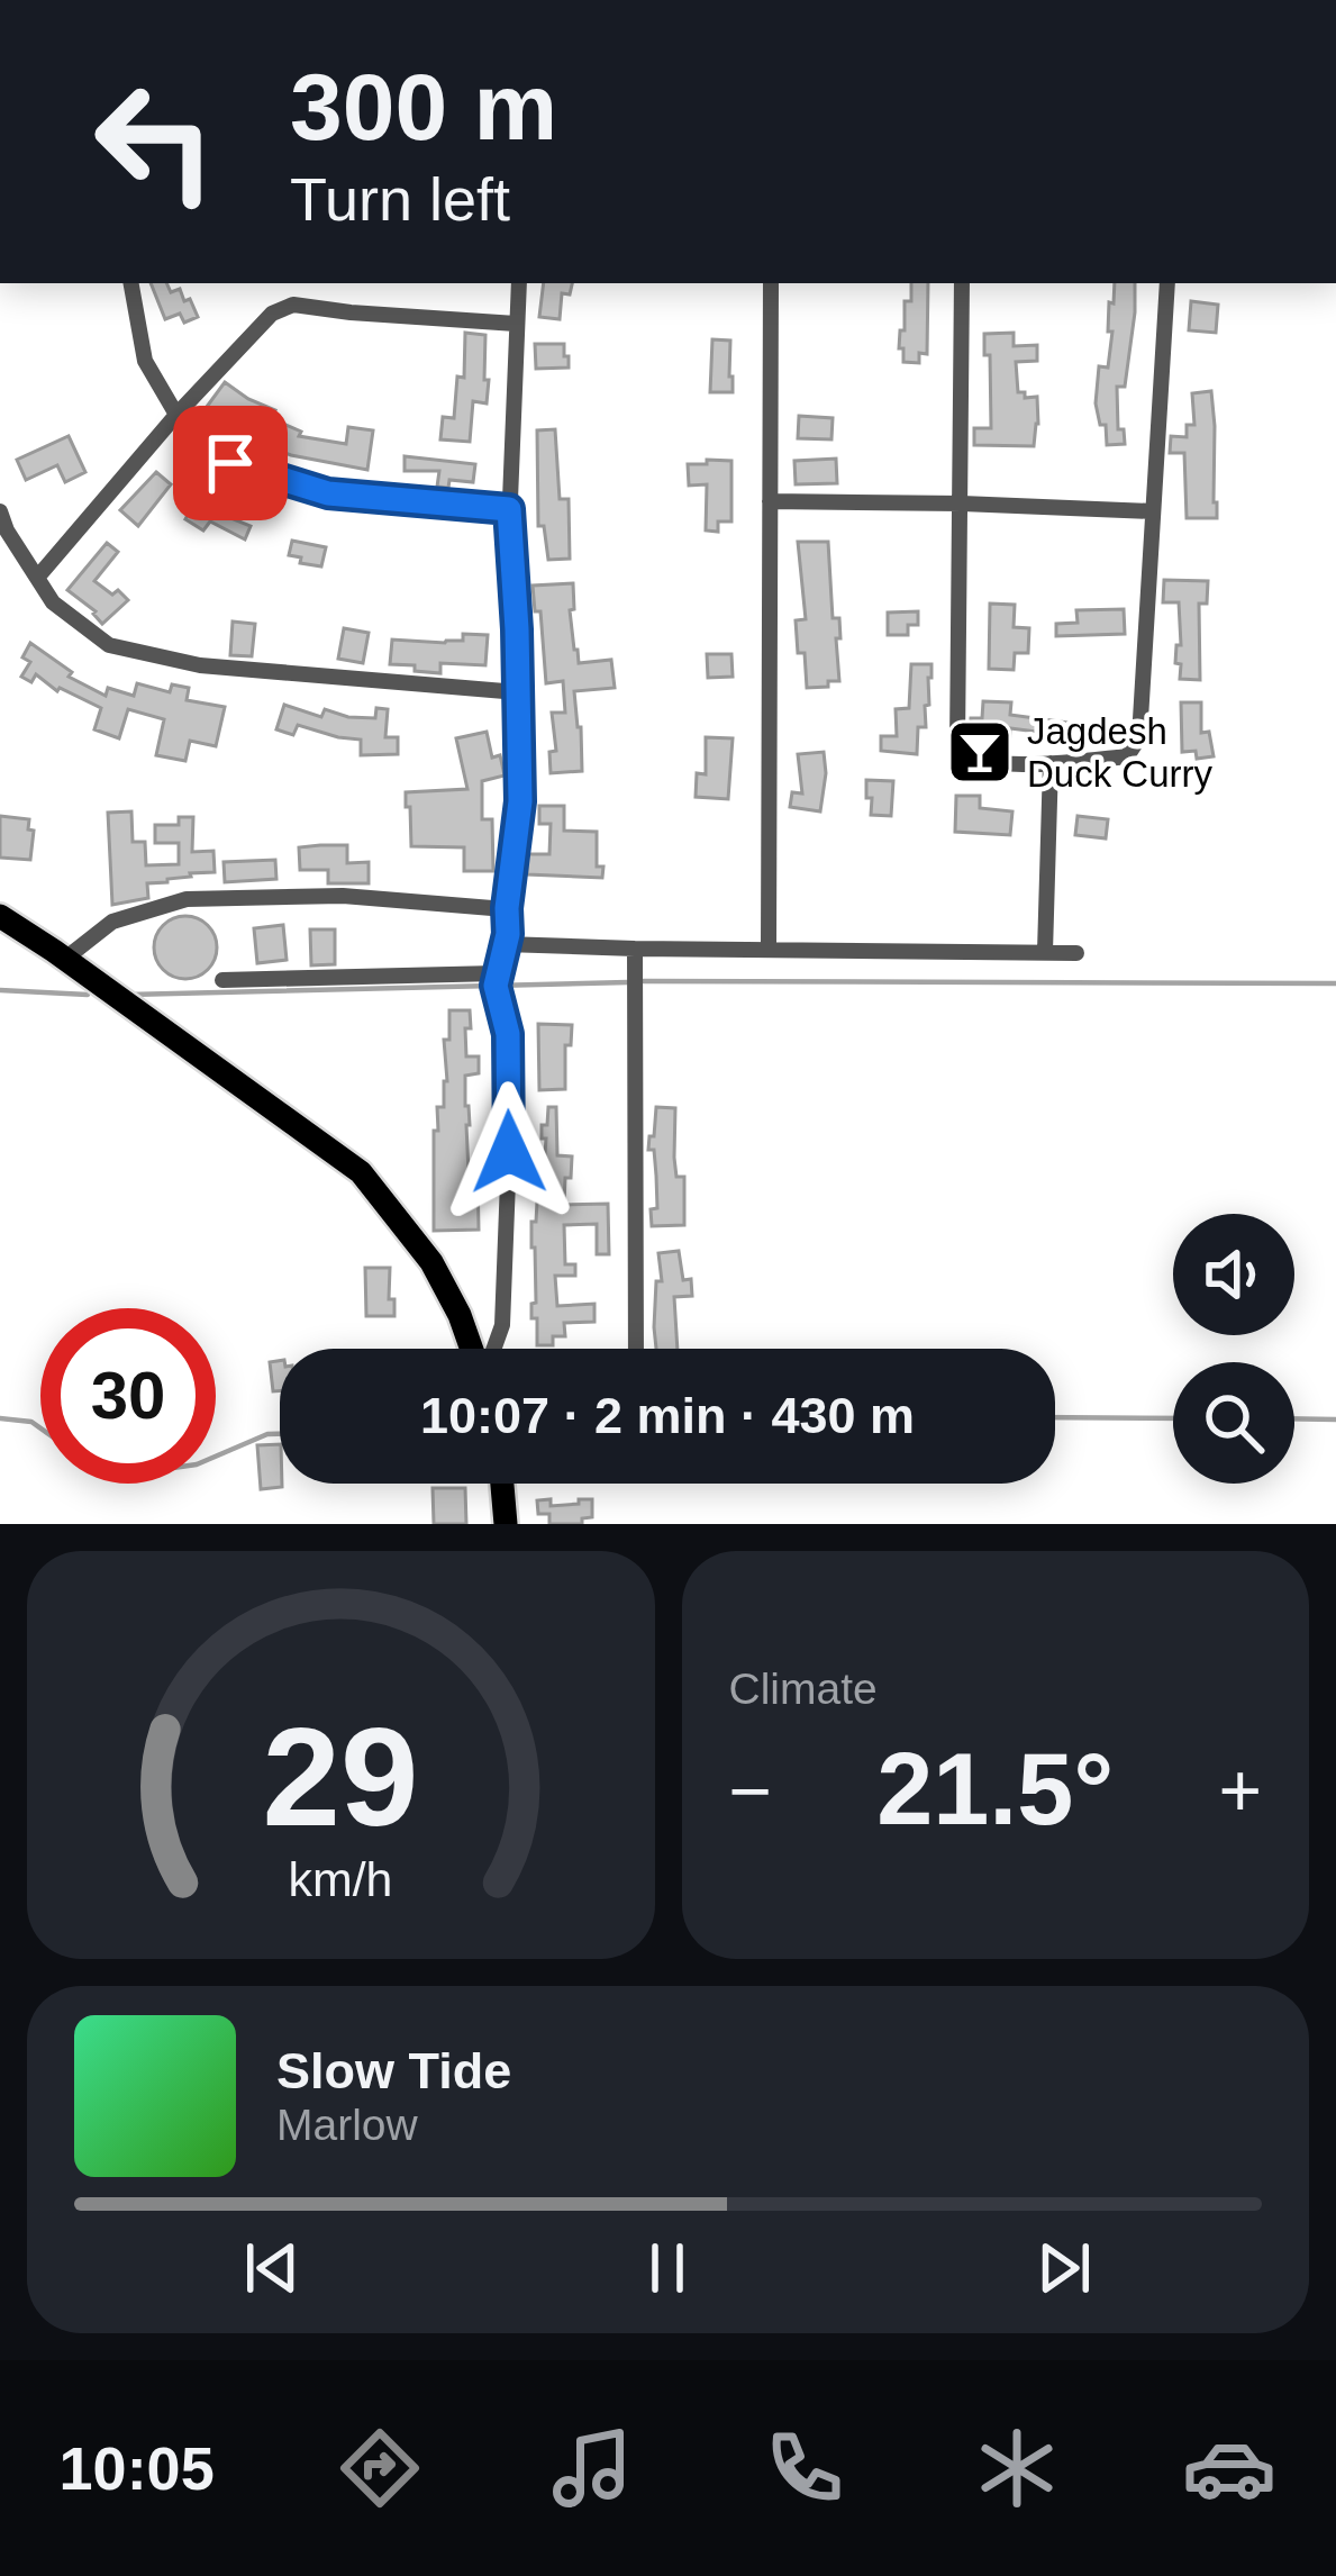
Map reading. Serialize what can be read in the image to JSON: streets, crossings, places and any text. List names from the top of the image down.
{
  "places": {
    "bar": ["Jagdesh Duck Curry"]
  },
  "page": {
    "turn": ["300 m", "Turn left"],
    "limit": "30",
    "trip": "10:07 · 2 min · 430 m",
    "tile": "Climate",
    "heat": ["−", "21.5°", "+"],
    "song": ["Slow Tide", "Marlow"],
    "tabs": "10:05",
    "gauge": ["29", "km/h"]
  }
}
